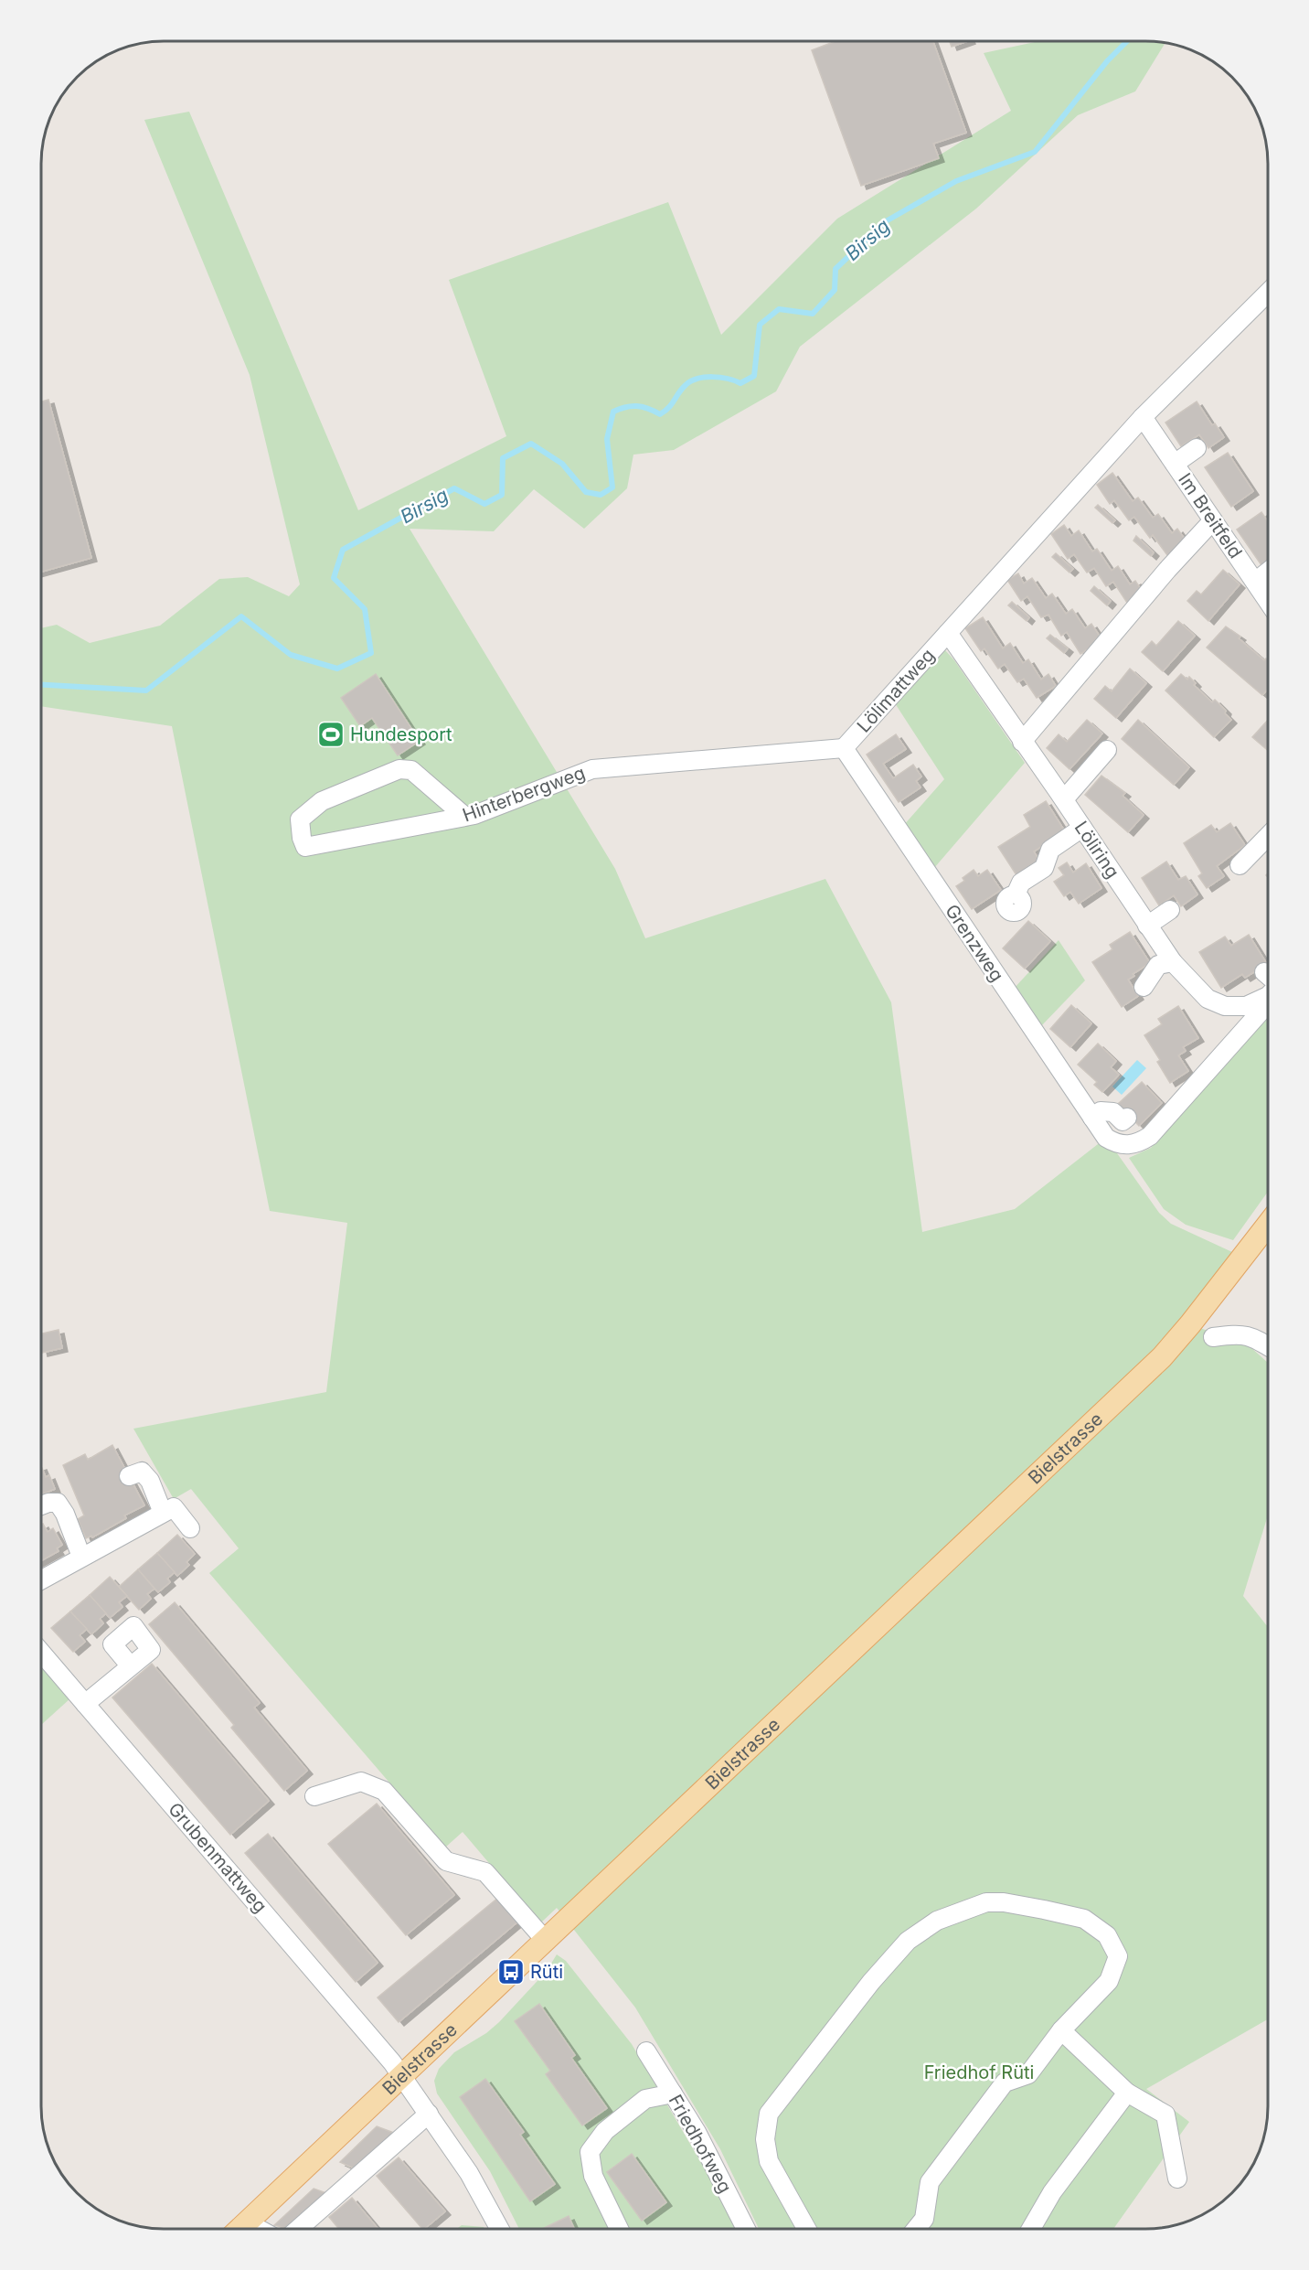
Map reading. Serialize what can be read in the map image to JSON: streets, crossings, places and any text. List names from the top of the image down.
{
  "streets": {
    "main road": ["Bielstrasse"],
    "street": [
      "Im Breitfeld",
      "Lölimattweg",
      "Hinterbergweg",
      "Löliring",
      "Grenzweg",
      "Grubenmattweg",
      "Friedhofweg"
    ]
  },
  "crossings": [
    ["Im Breitfeld", "Lölimattweg"],
    ["Lölimattweg", "Hinterbergweg"],
    ["Lölimattweg", "Löliring"],
    ["Lölimattweg", "Grenzweg"],
    ["Hinterbergweg", "Grenzweg"],
    ["Bielstrasse", "Grubenmattweg"]
  ],
  "water": ["Birsig"],
  "parks": ["Friedhof Rüti"],
  "places": {
    "sports": ["Hundesport"],
    "bus stop": ["Rüti"]
  }
}
